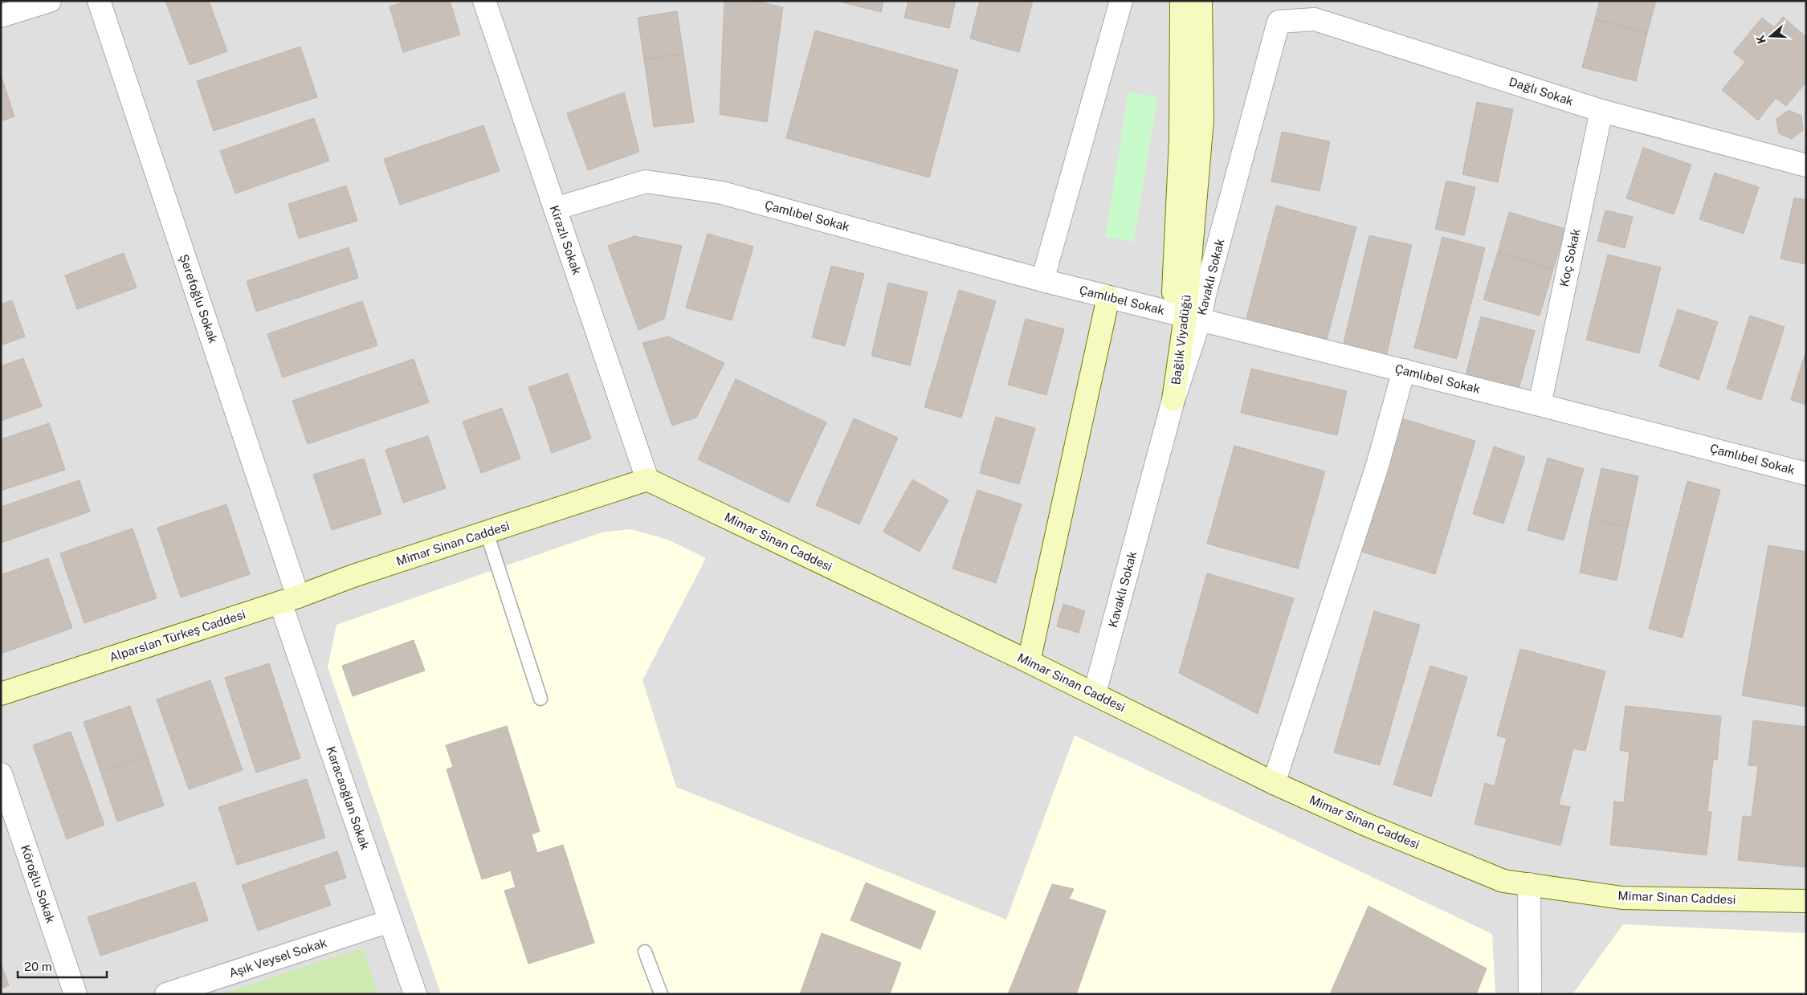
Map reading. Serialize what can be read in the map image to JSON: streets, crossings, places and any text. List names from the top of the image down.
{
  "streets": {
    "street": [
      "Dağlı Sokak",
      "Çamlıbel Sokak",
      "Kirazlı Sokak",
      "Koç Sokak",
      "Kavaklı Sokak",
      "Şerefoğlu Sokak",
      "Bağlık Viyadüğü",
      "Mimar Sinan Caddesi",
      "Alparslan Türkeş Caddesi",
      "Karacaoğlan Sokak",
      "Köroğlu Sokak",
      "Aşık Veysel Sokak"
    ]
  },
  "crossings": [
    ["Dağlı Sokak", "Koç Sokak"],
    ["Dağlı Sokak", "Kavaklı Sokak"],
    ["Çamlıbel Sokak", "Kirazlı Sokak"],
    ["Çamlıbel Sokak", "Koç Sokak"],
    ["Çamlıbel Sokak", "Kavaklı Sokak"],
    ["Çamlıbel Sokak", "Bağlık Viyadüğü"],
    ["Kirazlı Sokak", "Mimar Sinan Caddesi"],
    ["Kavaklı Sokak", "Bağlık Viyadüğü"],
    ["Kavaklı Sokak", "Mimar Sinan Caddesi"],
    ["Şerefoğlu Sokak", "Alparslan Türkeş Caddesi"],
    ["Şerefoğlu Sokak", "Karacaoğlan Sokak"],
    ["Mimar Sinan Caddesi", "Alparslan Türkeş Caddesi"],
    ["Alparslan Türkeş Caddesi", "Karacaoğlan Sokak"],
    ["Karacaoğlan Sokak", "Aşık Veysel Sokak"]
  ],
  "scale_bar": "20 m",
  "north": "left"
}
